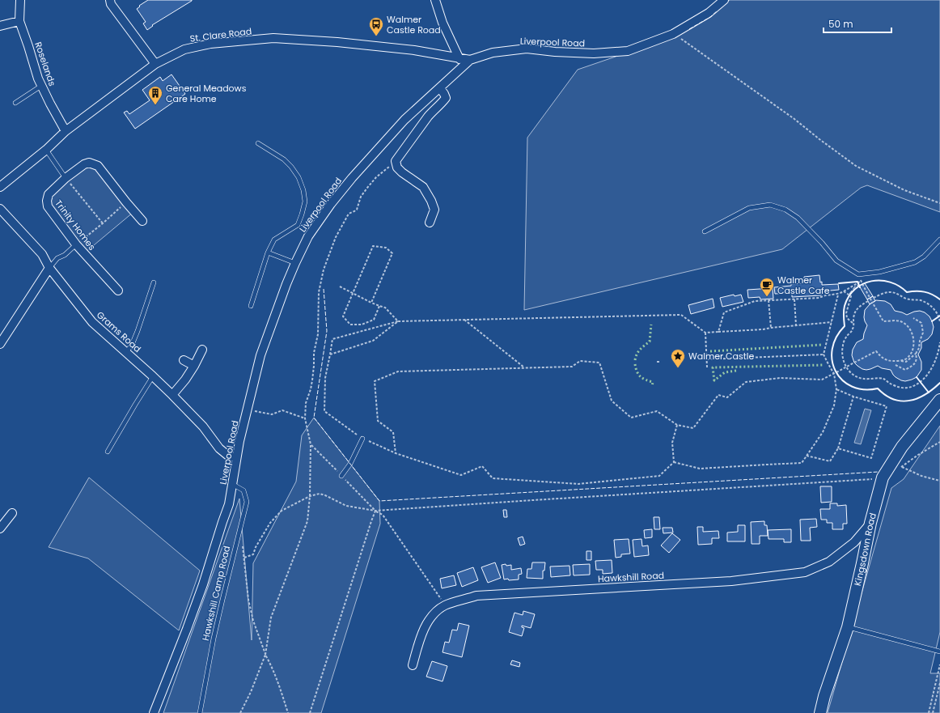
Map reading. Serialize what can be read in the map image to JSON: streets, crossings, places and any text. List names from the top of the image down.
{
  "streets": {
    "street": [
      "St. Clare Road",
      "Liverpool Road",
      "Roselands",
      "Trinity Homes",
      "Grams Road",
      "Kingsdown Road",
      "Hawkshill Road"
    ],
    "lane": ["Hawkshill Camp Road"]
  },
  "crossings": [
    ["St. Clare Road", "Liverpool Road"],
    ["St. Clare Road", "Roselands"],
    ["Liverpool Road", "Grams Road"],
    ["Liverpool Road", "Hawkshill Camp Road"],
    ["Kingsdown Road", "Hawkshill Road"]
  ],
  "places": {
    "bus stop": ["Walmer Castle Road"],
    "building": ["General Meadows Care Home"],
    "cafe": ["Walmer Castle Cafe"],
    "place": ["Walmer Castle"]
  },
  "scale_bar": "50 m"
}
